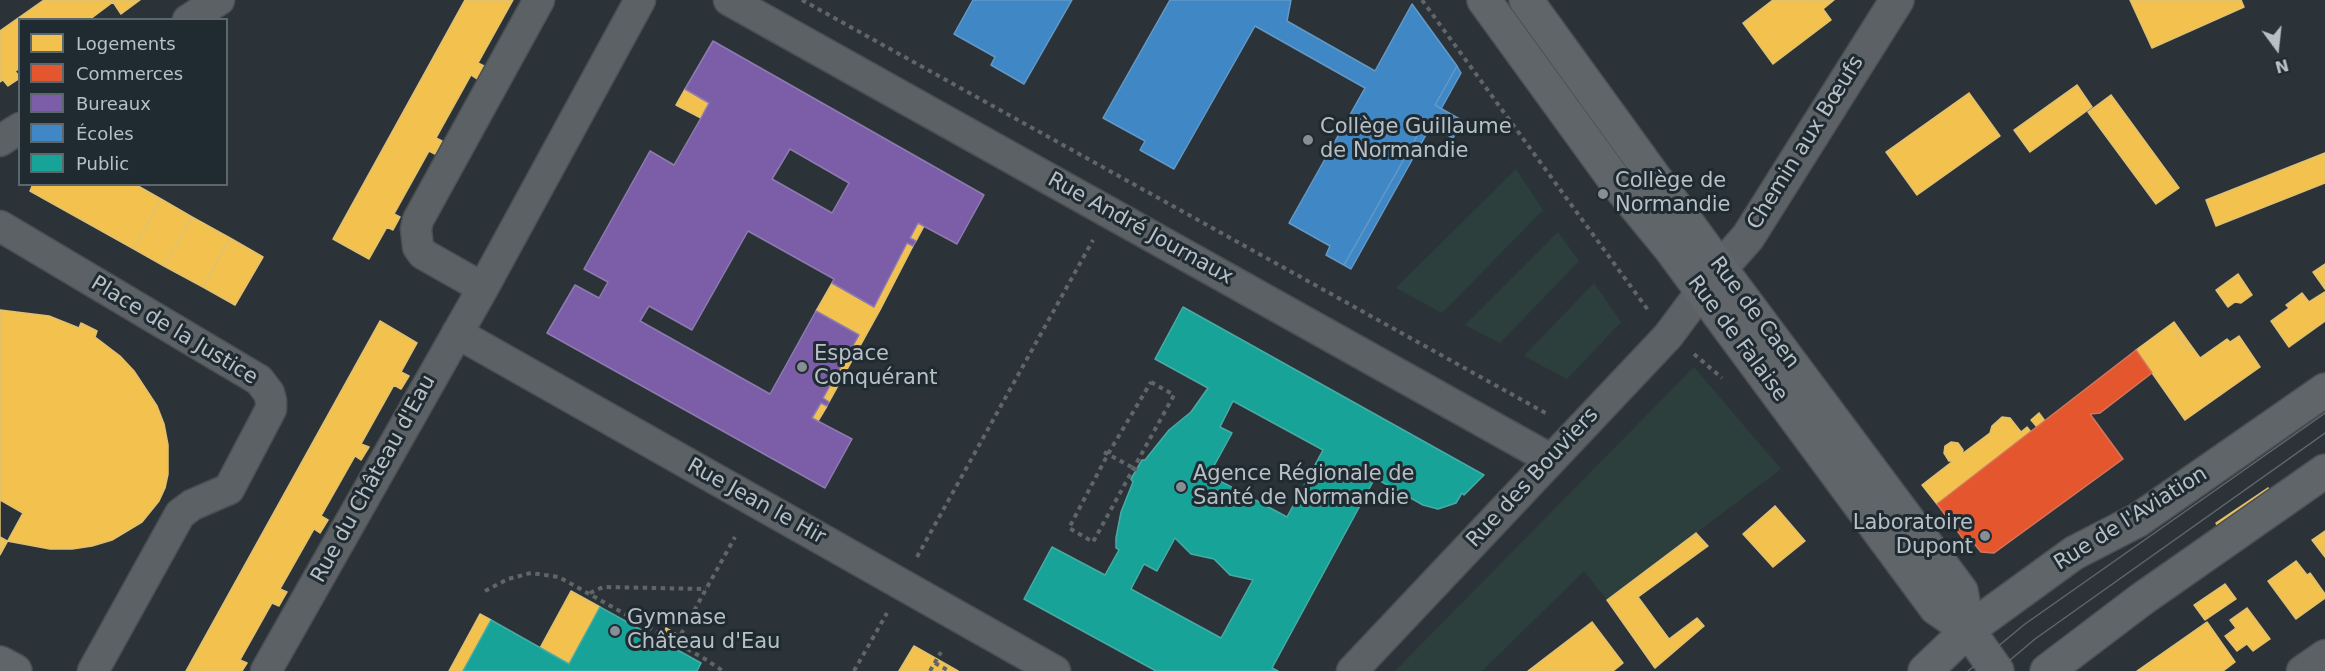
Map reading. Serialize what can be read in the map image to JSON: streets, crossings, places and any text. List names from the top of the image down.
{
  "streets": {
    "main road": ["Rue de Caen", "Rue de Falaise", "Rue de l'Aviation"],
    "street": [
      "Chemin aux Bœufs",
      "Rue André Journaux",
      "Place de la Justice",
      "Rue des Bouviers",
      "Rue du Château d'Eau",
      "Rue Jean le Hir"
    ]
  },
  "crossings": [
    ["Chemin aux Bœufs", "Rue de Caen"],
    ["Chemin aux Bœufs", "Rue de Falaise"],
    ["Chemin aux Bœufs", "Rue des Bouviers"],
    ["Rue André Journaux", "Rue des Bouviers"],
    ["Rue de Caen", "Rue de Falaise"],
    ["Rue de Caen", "Rue des Bouviers"],
    ["Rue de Caen", "Rue de l'Aviation"],
    ["Rue de Falaise", "Rue des Bouviers"],
    ["Rue du Château d'Eau", "Rue Jean le Hir"]
  ],
  "places": [
    "Collège Guillaume de Normandie",
    "Collège de Normandie",
    "Espace Conquérant",
    "Agence Régionale de Santé de Normandie",
    "Laboratoire Dupont",
    "Gymnase Château d'Eau"
  ],
  "legend": [
    "Logements",
    "Commerces",
    "Bureaux",
    "Écoles",
    "Public"
  ],
  "north": "bottom"
}
